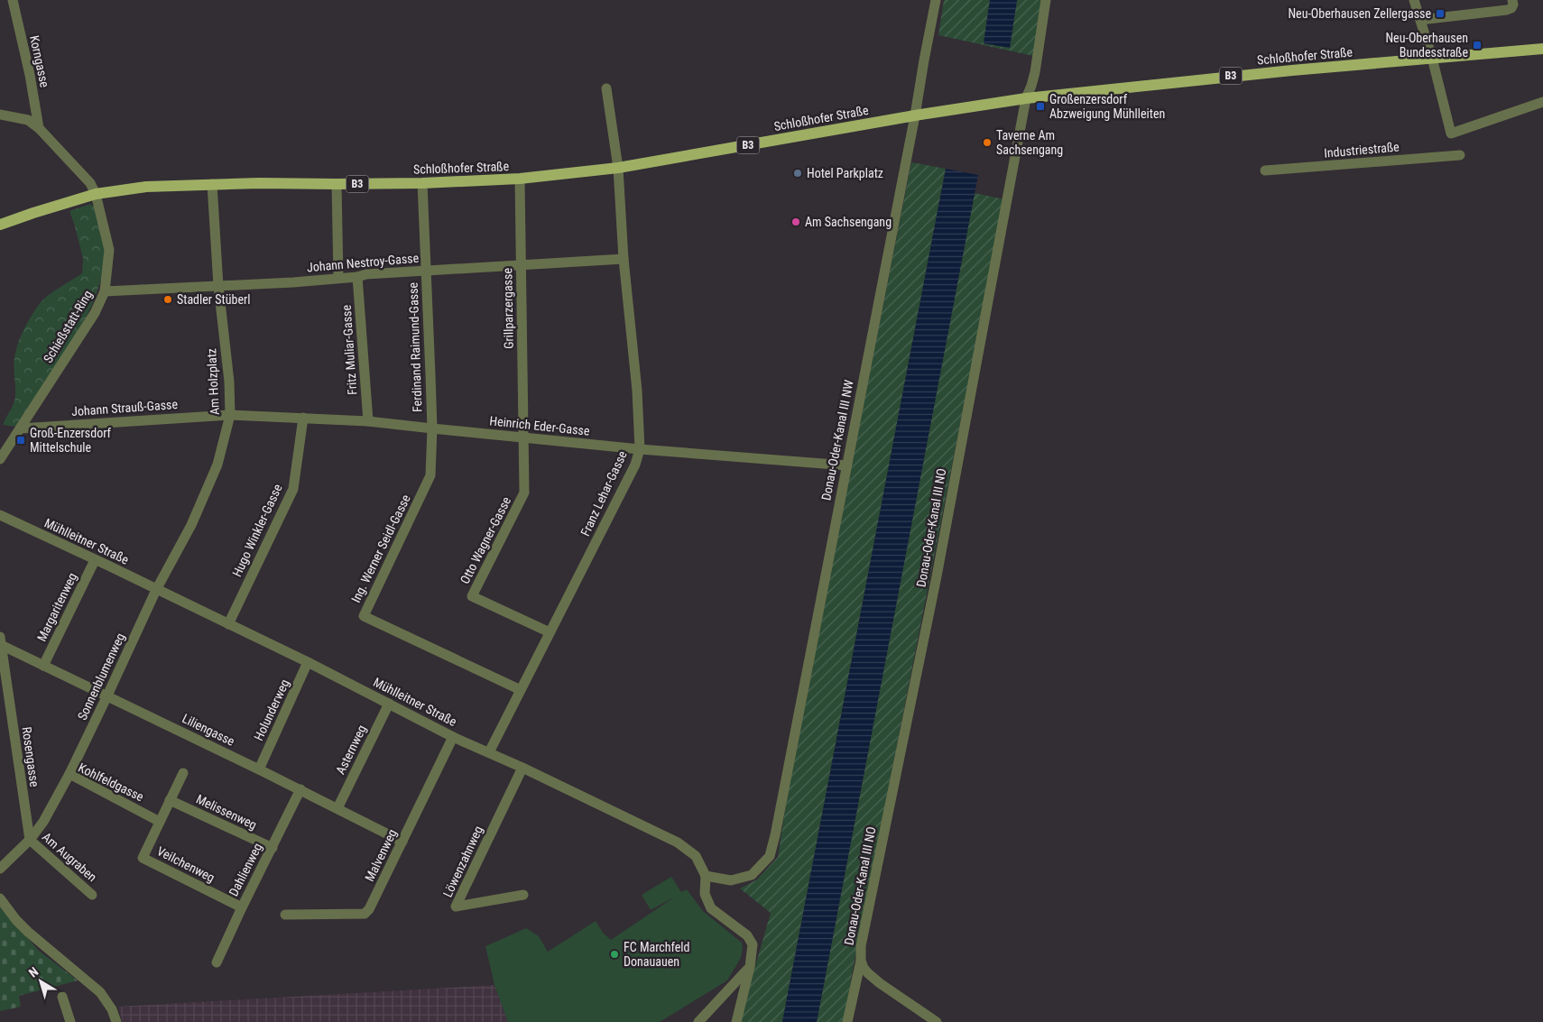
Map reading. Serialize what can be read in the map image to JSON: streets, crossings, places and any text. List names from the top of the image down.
{
  "streets": {
    "main road": ["Schloßhofer Straße", "B3"],
    "street": [
      "Korngasse",
      "Industriestraße",
      "Johann Nestroy-Gasse",
      "Grillparzergasse",
      "Schießstatt-Ring",
      "Ferdinand Raimund-Gasse",
      "Fritz Muliar-Gasse",
      "Am Holzplatz",
      "Johann Strauß-Gasse",
      "Heinrich Eder-Gasse",
      "Donau-Oder-Kanal III NW",
      "Franz Lehar-Gasse",
      "Donau-Oder-Kanal III NO",
      "Hugo Winkler-Gasse",
      "Otto Wagner-Gasse",
      "Mühlleitner Straße",
      "Ing. Werner Seidl-Gasse",
      "Margaritenweg",
      "Sonnenblumenweg",
      "Holunderweg",
      "Liliengasse",
      "Asternweg",
      "Rosengasse",
      "Kohlfeldgasse",
      "Melissenweg",
      "Malvenweg",
      "Am Augraben",
      "Löwenzahnweg",
      "Veilchenweg",
      "Dahlienweg"
    ]
  },
  "crossings": [
    ["Schloßhofer Straße", "Grillparzergasse"],
    ["Schloßhofer Straße", "Schießstatt-Ring"],
    ["Schloßhofer Straße", "Ferdinand Raimund-Gasse"],
    ["Schloßhofer Straße", "Am Holzplatz"],
    ["Schloßhofer Straße", "Donau-Oder-Kanal III NW"],
    ["Schloßhofer Straße", "Franz Lehar-Gasse"],
    ["Schloßhofer Straße", "Donau-Oder-Kanal III NO"],
    ["Korngasse", "Schießstatt-Ring"],
    ["Johann Nestroy-Gasse", "Grillparzergasse"],
    ["Johann Nestroy-Gasse", "Schießstatt-Ring"],
    ["Johann Nestroy-Gasse", "Ferdinand Raimund-Gasse"],
    ["Johann Nestroy-Gasse", "Fritz Muliar-Gasse"],
    ["Johann Nestroy-Gasse", "Am Holzplatz"],
    ["Johann Nestroy-Gasse", "Franz Lehar-Gasse"],
    ["Grillparzergasse", "Heinrich Eder-Gasse"],
    ["Grillparzergasse", "Otto Wagner-Gasse"],
    ["Schießstatt-Ring", "Johann Strauß-Gasse"],
    ["Ferdinand Raimund-Gasse", "Heinrich Eder-Gasse"],
    ["Ferdinand Raimund-Gasse", "Ing. Werner Seidl-Gasse"],
    ["Fritz Muliar-Gasse", "Heinrich Eder-Gasse"],
    ["Am Holzplatz", "Johann Strauß-Gasse"],
    ["Am Holzplatz", "Heinrich Eder-Gasse"],
    ["Am Holzplatz", "Mühlleitner Straße"],
    ["Am Holzplatz", "Sonnenblumenweg"],
    ["Johann Strauß-Gasse", "Heinrich Eder-Gasse"],
    ["Heinrich Eder-Gasse", "Donau-Oder-Kanal III NW"],
    ["Heinrich Eder-Gasse", "Franz Lehar-Gasse"],
    ["Heinrich Eder-Gasse", "Hugo Winkler-Gasse"],
    ["Heinrich Eder-Gasse", "Otto Wagner-Gasse"],
    ["Heinrich Eder-Gasse", "Ing. Werner Seidl-Gasse"],
    ["Donau-Oder-Kanal III NW", "Mühlleitner Straße"],
    ["Franz Lehar-Gasse", "Otto Wagner-Gasse"],
    ["Franz Lehar-Gasse", "Mühlleitner Straße"],
    ["Franz Lehar-Gasse", "Ing. Werner Seidl-Gasse"],
    ["Hugo Winkler-Gasse", "Mühlleitner Straße"],
    ["Mühlleitner Straße", "Margaritenweg"],
    ["Mühlleitner Straße", "Sonnenblumenweg"],
    ["Mühlleitner Straße", "Holunderweg"],
    ["Mühlleitner Straße", "Asternweg"],
    ["Mühlleitner Straße", "Malvenweg"],
    ["Mühlleitner Straße", "Löwenzahnweg"],
    ["Margaritenweg", "Liliengasse"],
    ["Sonnenblumenweg", "Liliengasse"],
    ["Sonnenblumenweg", "Kohlfeldgasse"],
    ["Holunderweg", "Liliengasse"],
    ["Liliengasse", "Asternweg"],
    ["Liliengasse", "Rosengasse"],
    ["Liliengasse", "Malvenweg"],
    ["Liliengasse", "Dahlienweg"],
    ["Rosengasse", "Kohlfeldgasse"],
    ["Rosengasse", "Am Augraben"],
    ["Kohlfeldgasse", "Am Augraben"],
    ["Kohlfeldgasse", "Veilchenweg"],
    ["Melissenweg", "Dahlienweg"],
    ["Veilchenweg", "Dahlienweg"]
  ],
  "places": {
    "transit": [
      "Neu-Oberhausen Zellergasse",
      "Neu-Oberhausen Bundesstraße",
      "Großenzersdorf Abzweigung Mühlleiten",
      "Groß-Enzersdorf Mittelschule"
    ],
    "other": [
      "Taverne Am Sachsengang",
      "Hotel Parkplatz",
      "Am Sachsengang",
      "Stadler Stüberl",
      "FC Marchfeld Donauauen"
    ]
  },
  "north": "top left"
}
